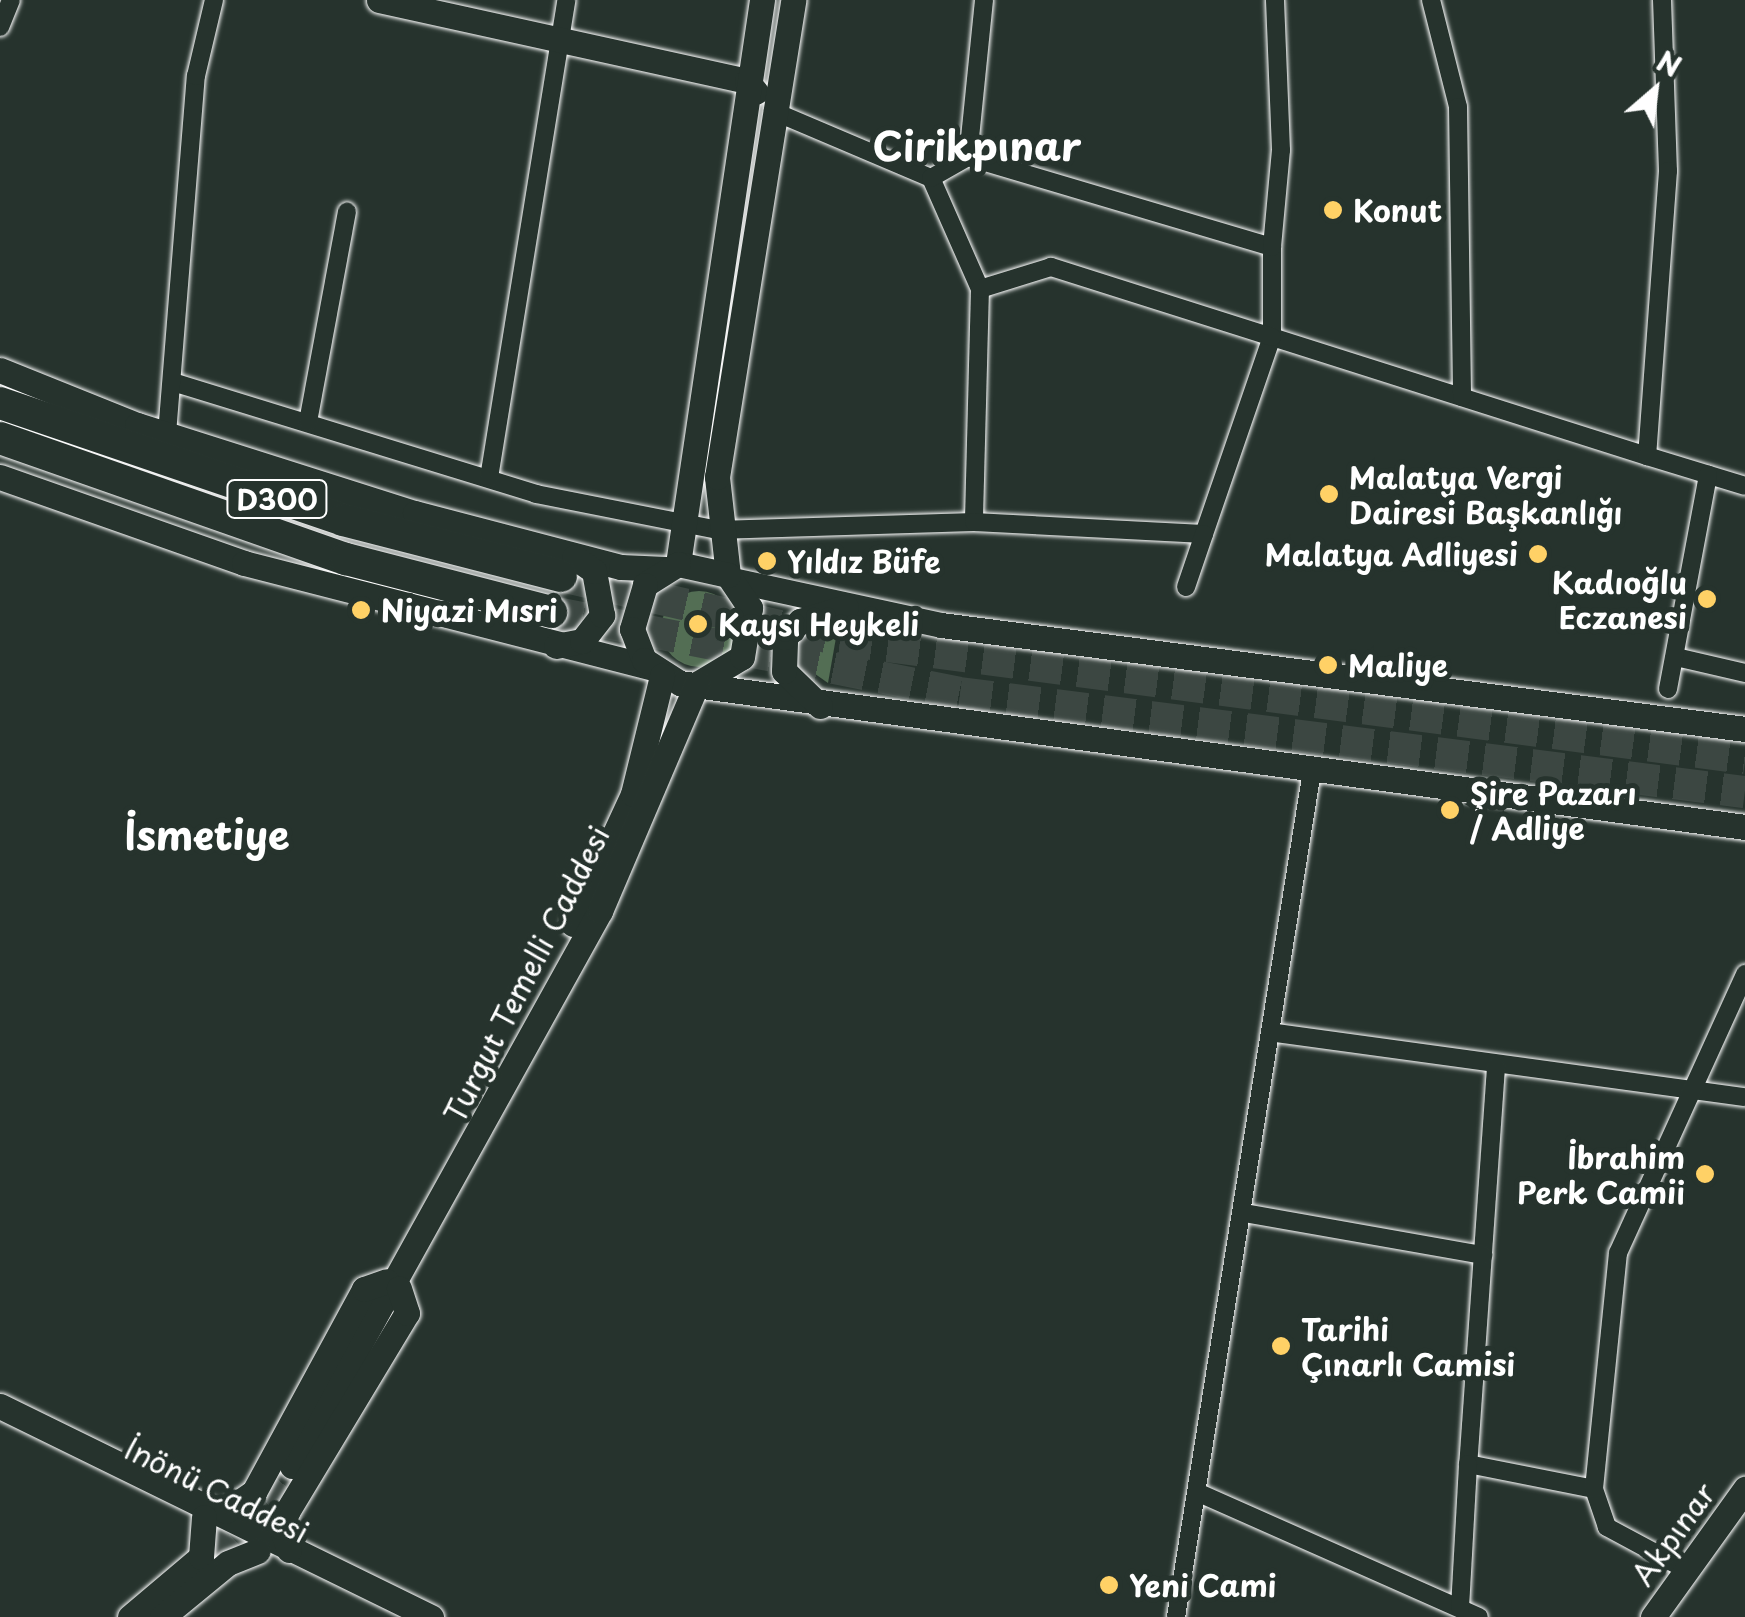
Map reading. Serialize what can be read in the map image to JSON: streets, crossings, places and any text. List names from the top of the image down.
{
  "streets": {
    "highway": ["D300"],
    "main road": ["Turgut Temelli Caddesi", "İnönü Caddesi", "Akpınar"]
  },
  "crossings": [
    ["Turgut Temelli Caddesi", "İnönü Caddesi"]
  ],
  "districts": ["Cirikpınar", "İsmetiye"],
  "places": [
    "Konut",
    "Malatya Vergi Dairesi Başkanlığı",
    "Malatya Adliyesi",
    "Yıldız Büfe",
    "Kadıoğlu Eczanesi",
    "Niyazi Mısri",
    "Kaysı Heykeli",
    "Maliye",
    "Şire Pazarı / Adliye",
    "İbrahim Perk Camii",
    "Tarihi Çınarlı Camisi",
    "Yeni Cami"
  ],
  "north": "top right"
}
